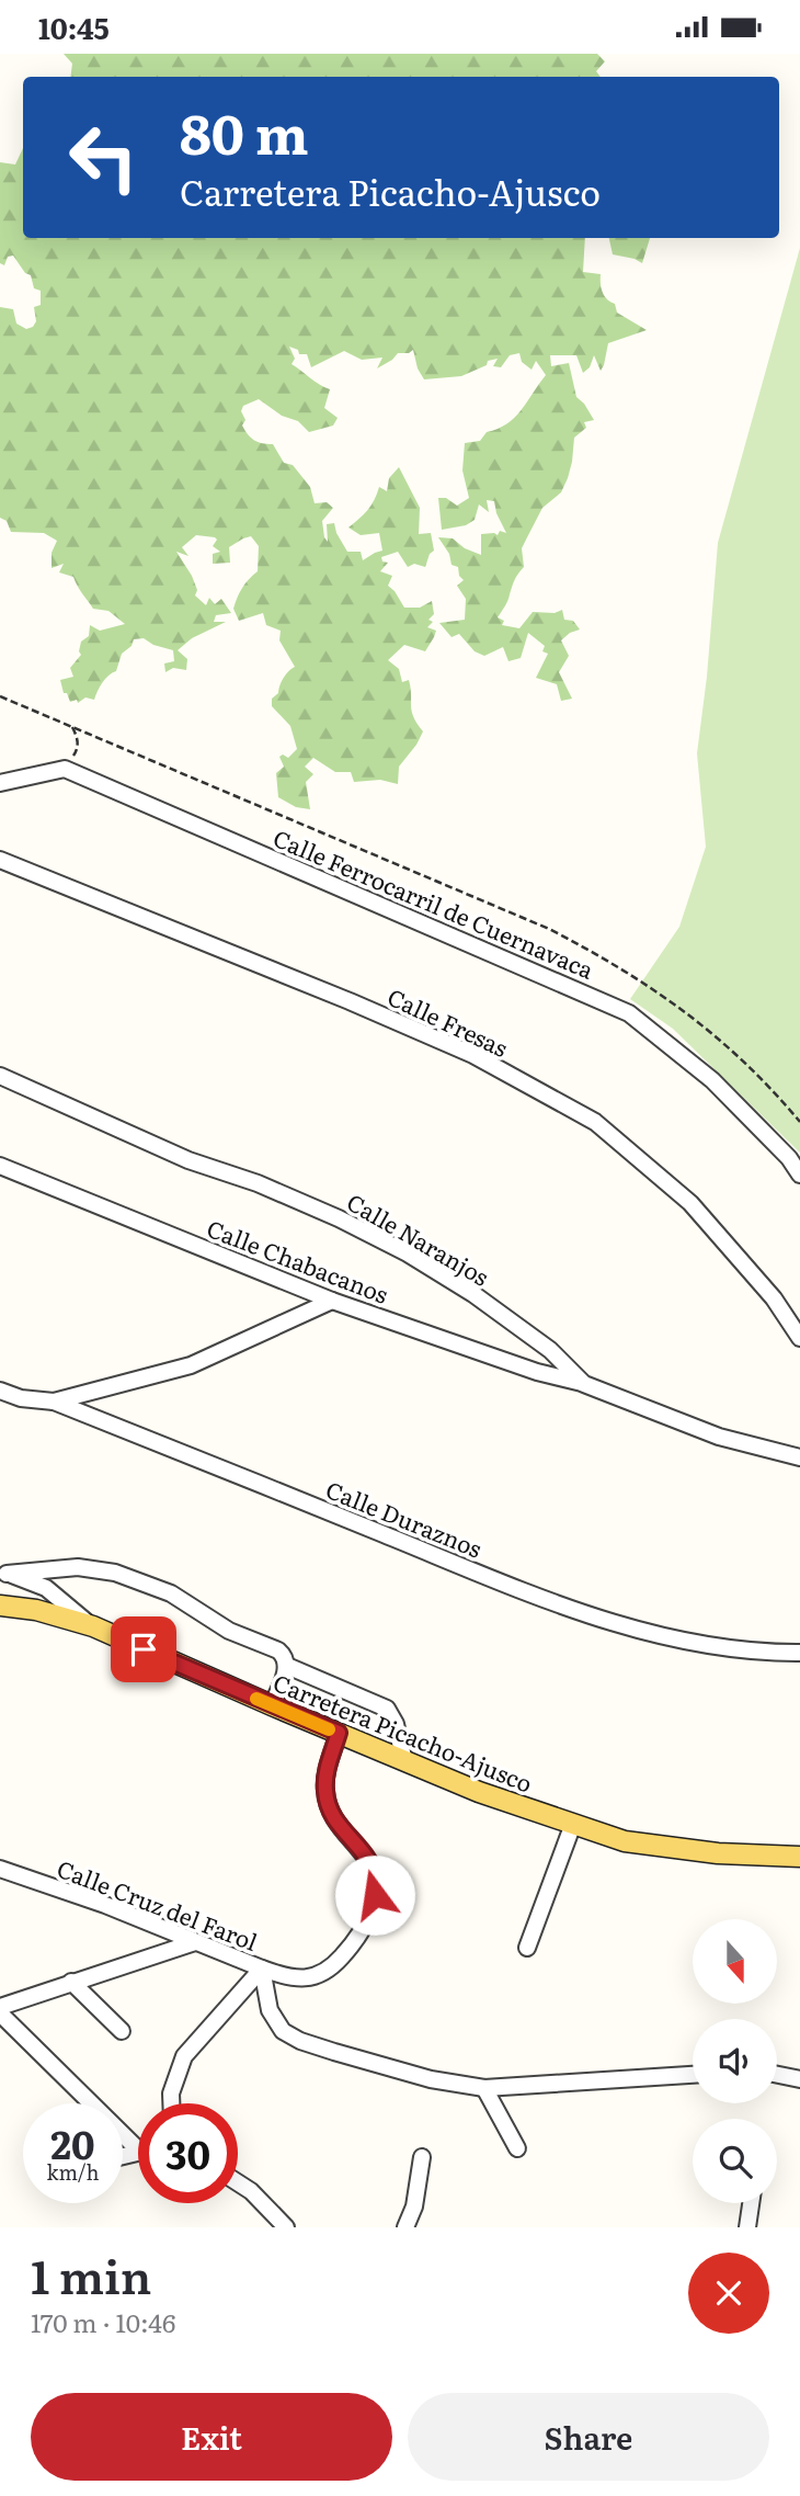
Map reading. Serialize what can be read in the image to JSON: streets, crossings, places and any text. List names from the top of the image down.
{
  "streets": {
    "main road": ["Carretera Picacho-Ajusco"],
    "street": [
      "Calle Ferrocarril de Cuernavaca",
      "Calle Fresas",
      "Calle Naranjos",
      "Calle Chabacanos",
      "Calle Duraznos",
      "Calle Cruz del Farol"
    ]
  },
  "crossings": [
    ["Calle Naranjos", "Calle Chabacanos"]
  ],
  "north": "bottom",
  "page": {
    "status": "10:45",
    "turn": ["80 m", "Carretera Picacho-Ajusco"],
    "speed": "20 km/h",
    "limit": "30",
    "heading": ["1 min", "170 m · 10:46"],
    "buttons": ["Exit", "Share"]
  }
}
